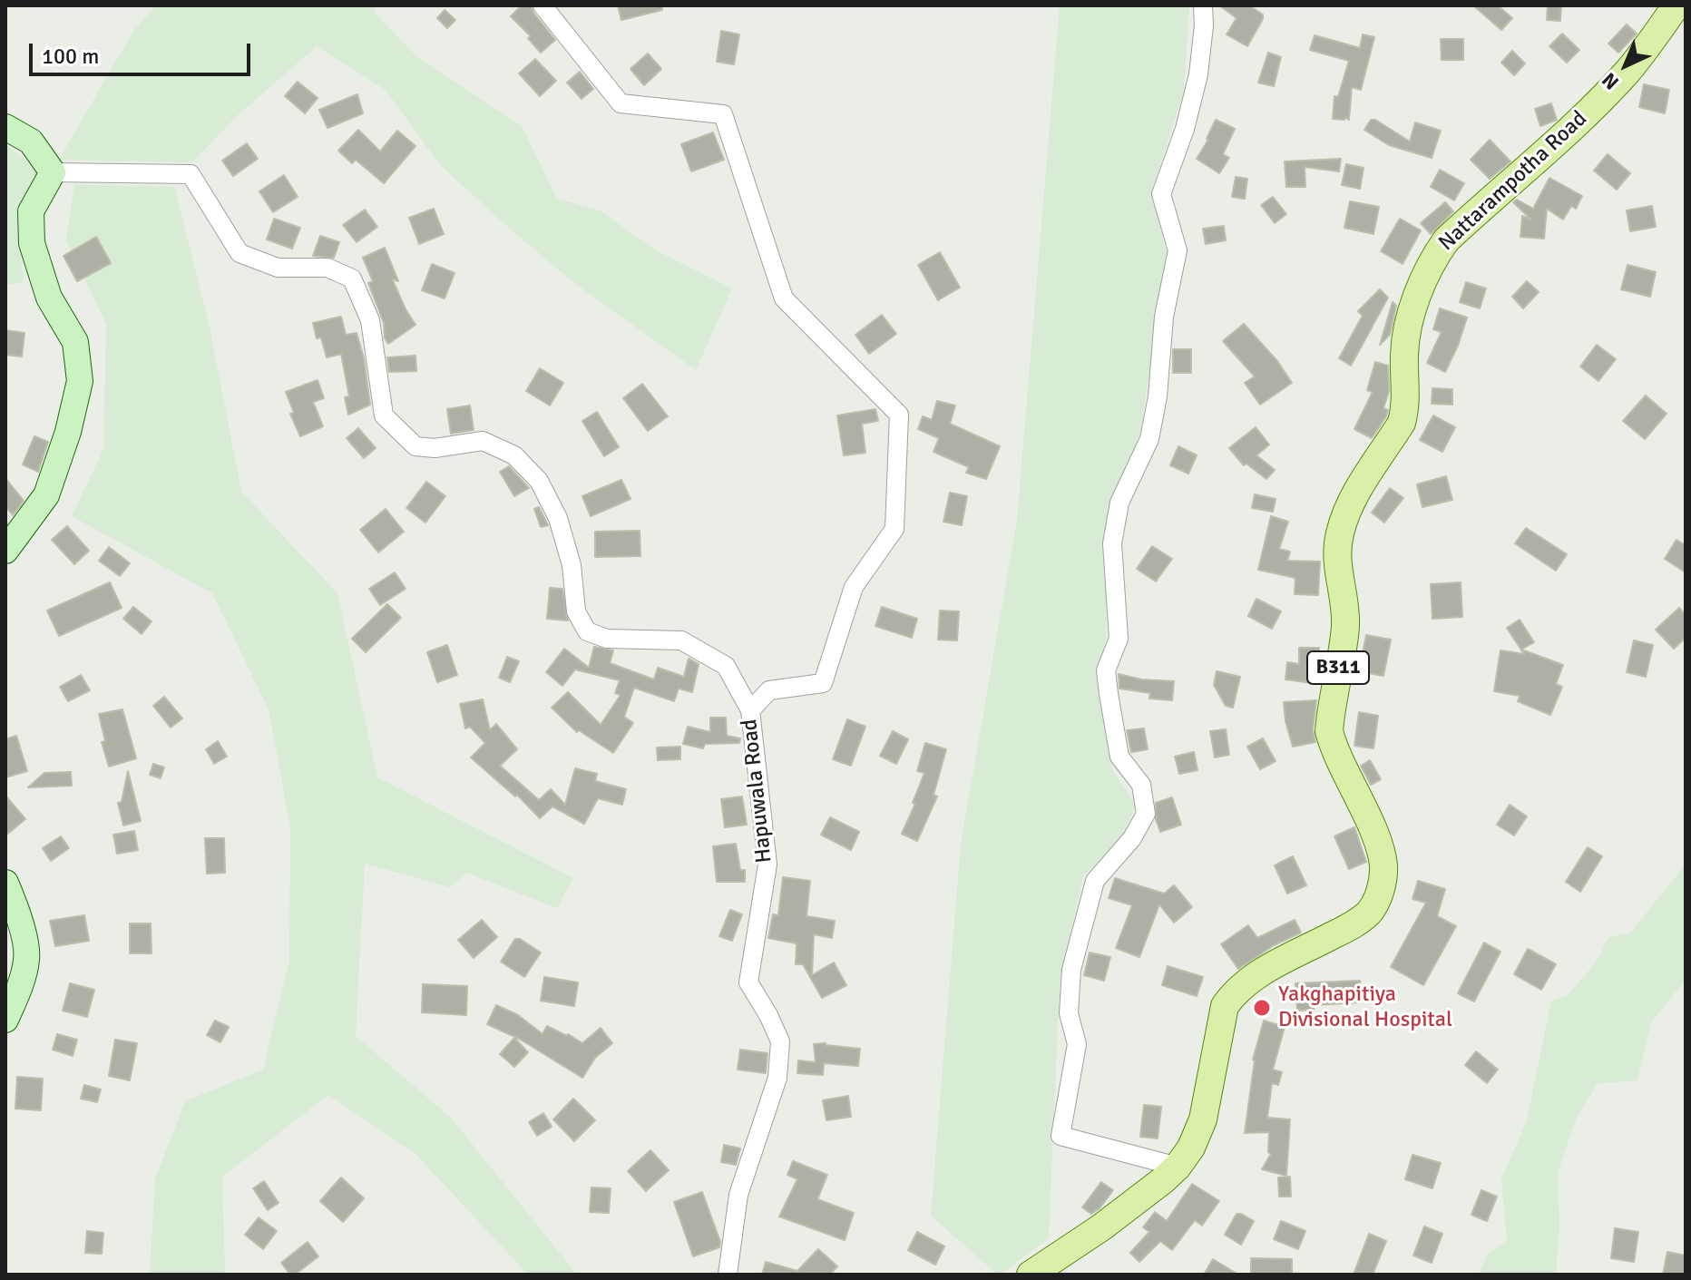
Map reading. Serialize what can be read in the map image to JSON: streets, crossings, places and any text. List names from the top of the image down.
{
  "streets": {
    "main road": ["Nattarampotha Road", "B311"],
    "street": ["Hapuwala Road"]
  },
  "places": ["Yakghapitiya Divisional Hospital"],
  "scale_bar": "100 m",
  "north": "bottom left"
}
